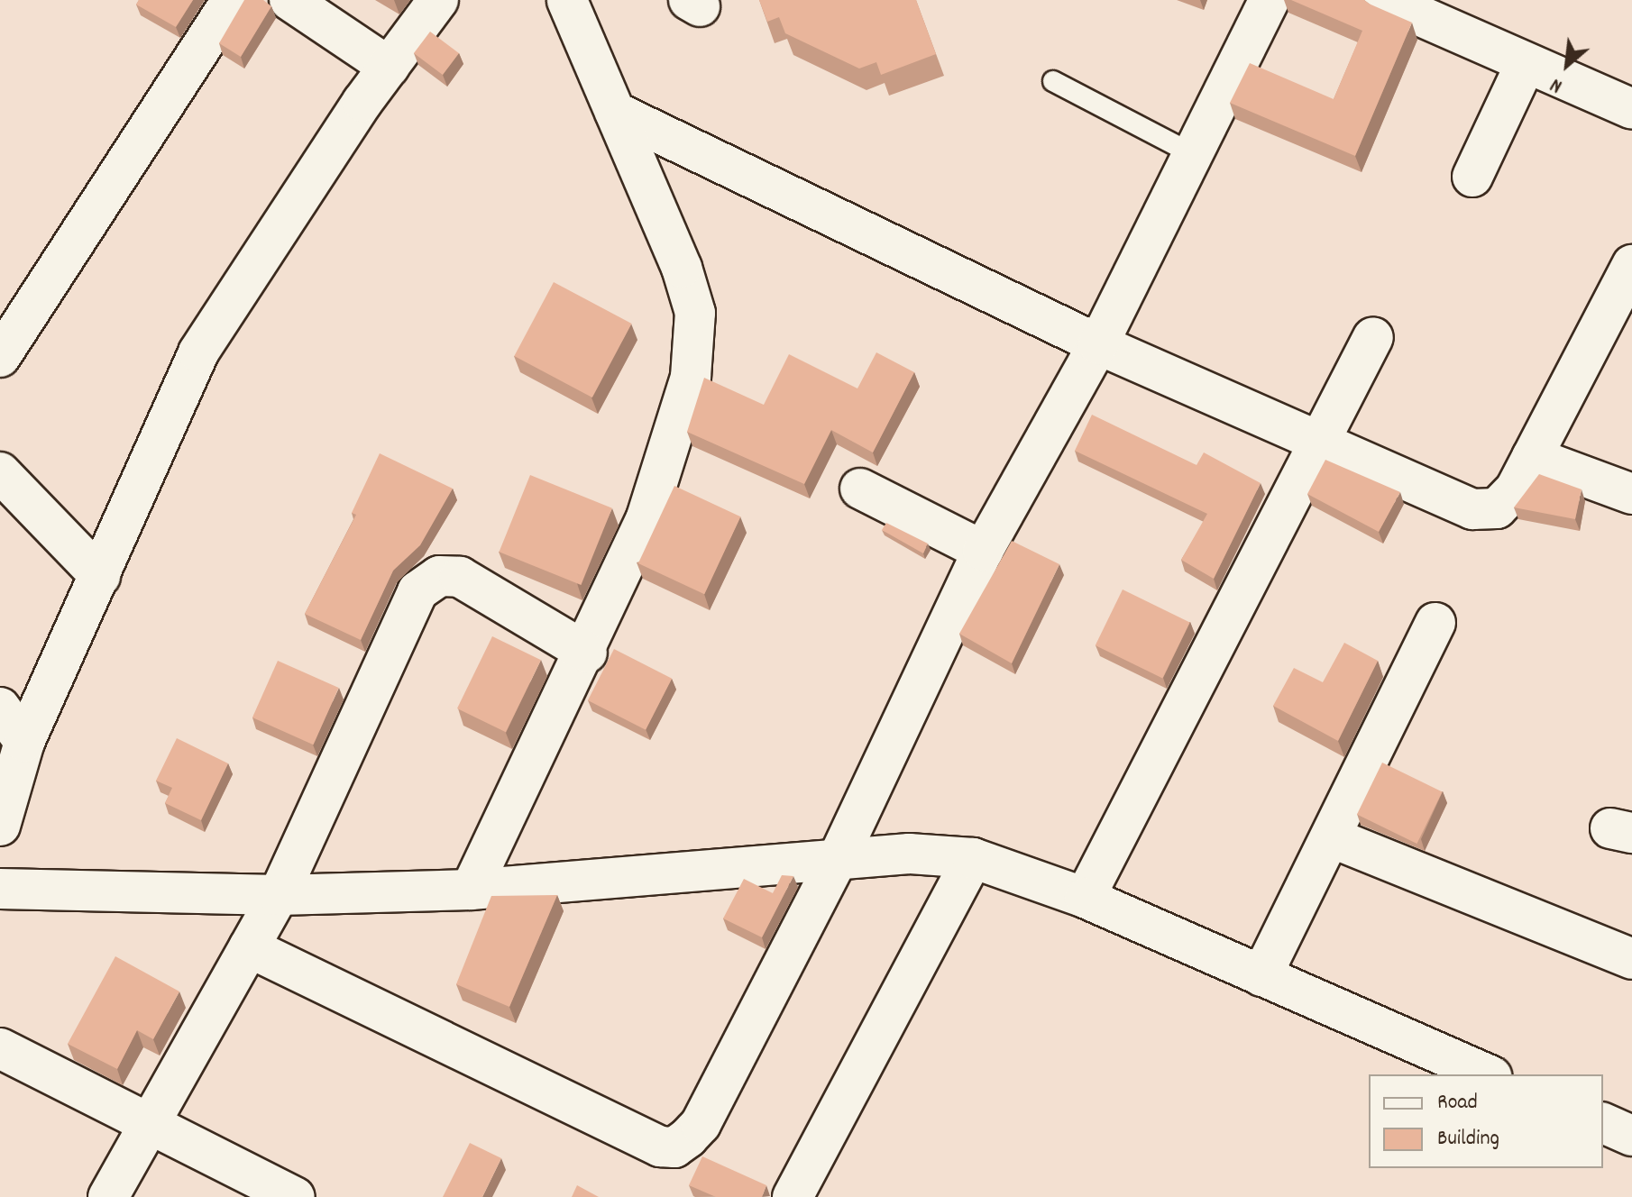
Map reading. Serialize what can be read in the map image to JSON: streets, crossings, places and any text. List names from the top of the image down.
{
  "legend": ["Road", "Building"],
  "north": "bottom left"
}
